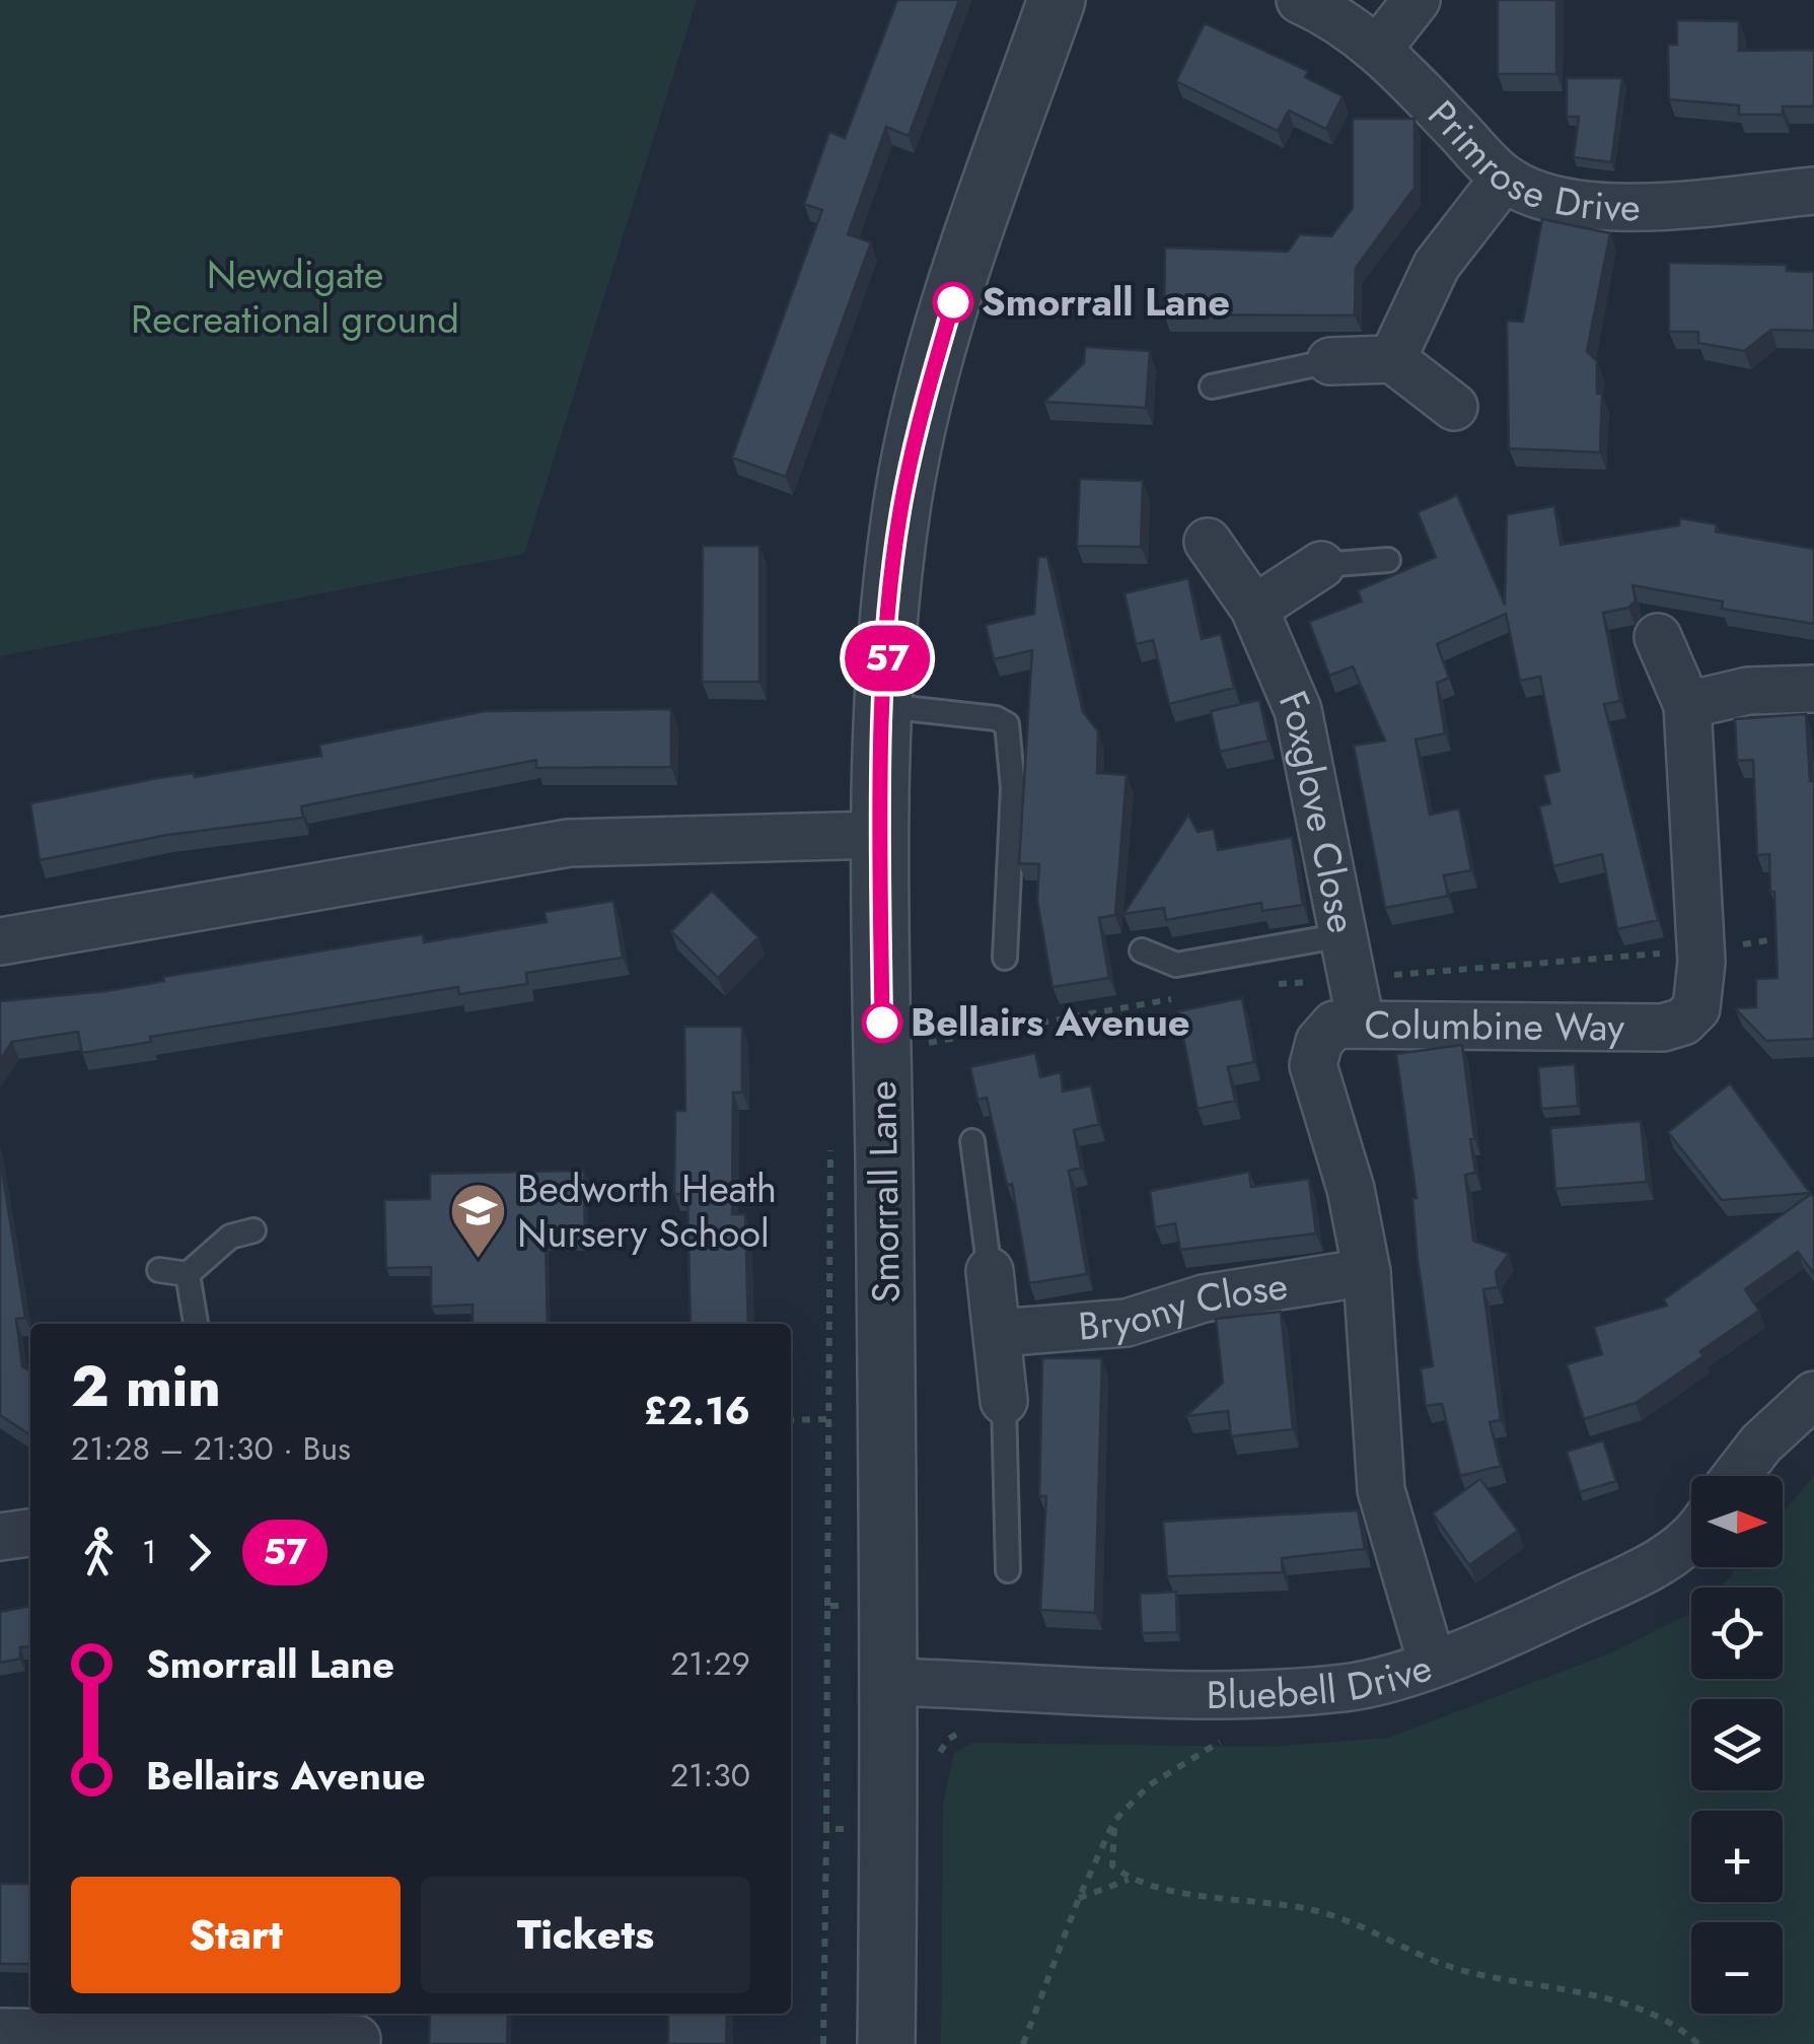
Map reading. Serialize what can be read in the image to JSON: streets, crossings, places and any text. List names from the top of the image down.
{
  "streets": {
    "street": [
      "Primrose Drive",
      "Foxglove Close",
      "Columbine Way",
      "Smorrall Lane",
      "Bryony Close",
      "Bluebell Drive"
    ]
  },
  "crossings": [
    ["Foxglove Close", "Columbine Way"],
    ["Columbine Way", "Bryony Close"],
    ["Columbine Way", "Bluebell Drive"],
    ["Smorrall Lane", "Bluebell Drive"]
  ],
  "parks": ["Newdigate Recreational ground"],
  "places": {
    "other": ["Smorrall Lane", "Bellairs Avenue"],
    "school or university": ["Bedworth Heath Nursery School"]
  },
  "lines": ["bus line 57"],
  "north": "right",
  "page": {
    "on_map": "57",
    "heading": ["2 min", "21:28 – 21:30 · Bus", "£2.16"],
    "map_buttons": ["+", "−"],
    "legs": ["1", "57"],
    "list": [
      {
        "name": "Smorrall Lane",
        "value": "21:29"
      },
      {
        "name": "Bellairs Avenue",
        "value": "21:30"
      }
    ],
    "buttons": ["Start", "Tickets"]
  }
}
